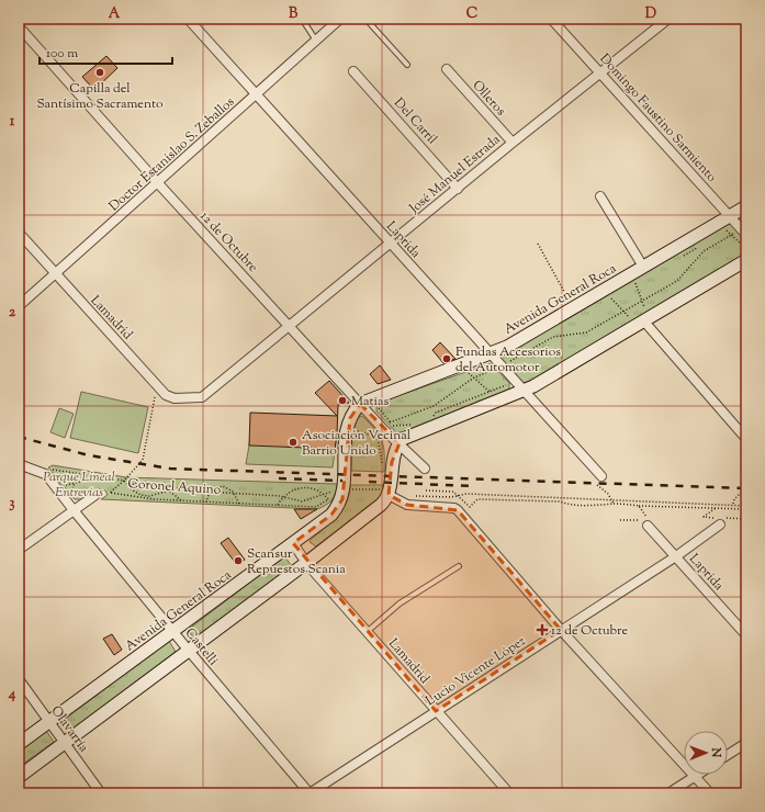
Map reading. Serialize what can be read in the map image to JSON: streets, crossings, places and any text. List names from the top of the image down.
{
  "streets": {
    "main road": ["Avenida General Roca"],
    "street": [
      "Olleros",
      "Domingo Faustino Sarmiento",
      "Del Carril",
      "Doctor Estanislao S. Zeballos",
      "José Manuel Estrada",
      "Laprida",
      "12 de Octubre",
      "Lamadrid",
      "Castelli",
      "Lucio Vicente López",
      "Olavarría"
    ],
    "path": ["Coronel Aquino"]
  },
  "crossings": [
    ["Olleros", "José Manuel Estrada"],
    ["Domingo Faustino Sarmiento", "José Manuel Estrada"],
    ["Domingo Faustino Sarmiento", "Avenida General Roca"],
    ["Del Carril", "José Manuel Estrada"],
    ["Doctor Estanislao S. Zeballos", "Laprida"],
    ["Doctor Estanislao S. Zeballos", "12 de Octubre"],
    ["Doctor Estanislao S. Zeballos", "Lamadrid"],
    ["José Manuel Estrada", "Laprida"],
    ["José Manuel Estrada", "12 de Octubre"],
    ["José Manuel Estrada", "Lamadrid"],
    ["Laprida", "Avenida General Roca"],
    ["Laprida", "Lucio Vicente López"],
    ["12 de Octubre", "Avenida General Roca"],
    ["Avenida General Roca", "Lamadrid"],
    ["Avenida General Roca", "Coronel Aquino"],
    ["Avenida General Roca", "Castelli"],
    ["Avenida General Roca", "Olavarría"],
    ["Lamadrid", "Lucio Vicente López"],
    ["Coronel Aquino", "Castelli"],
    ["Castelli", "Lucio Vicente López"]
  ],
  "parks": ["Parque Lineal Entrevías"],
  "places": {
    "other": [
      "Capilla del Santísimo Sacramento",
      "Fundas Accesorios del Automotor",
      "Matias",
      "Asociación Vecinal Barrio Unido",
      "Scansur Repuestos Scania"
    ],
    "health": ["12 de Octubre"]
  },
  "scale_bar": "100 m",
  "north": "right",
  "grid": {
    "columns": [
      "A",
      "B",
      "C",
      "D"
    ],
    "rows": [
      "1",
      "2",
      "3",
      "4"
    ]
  }
}
